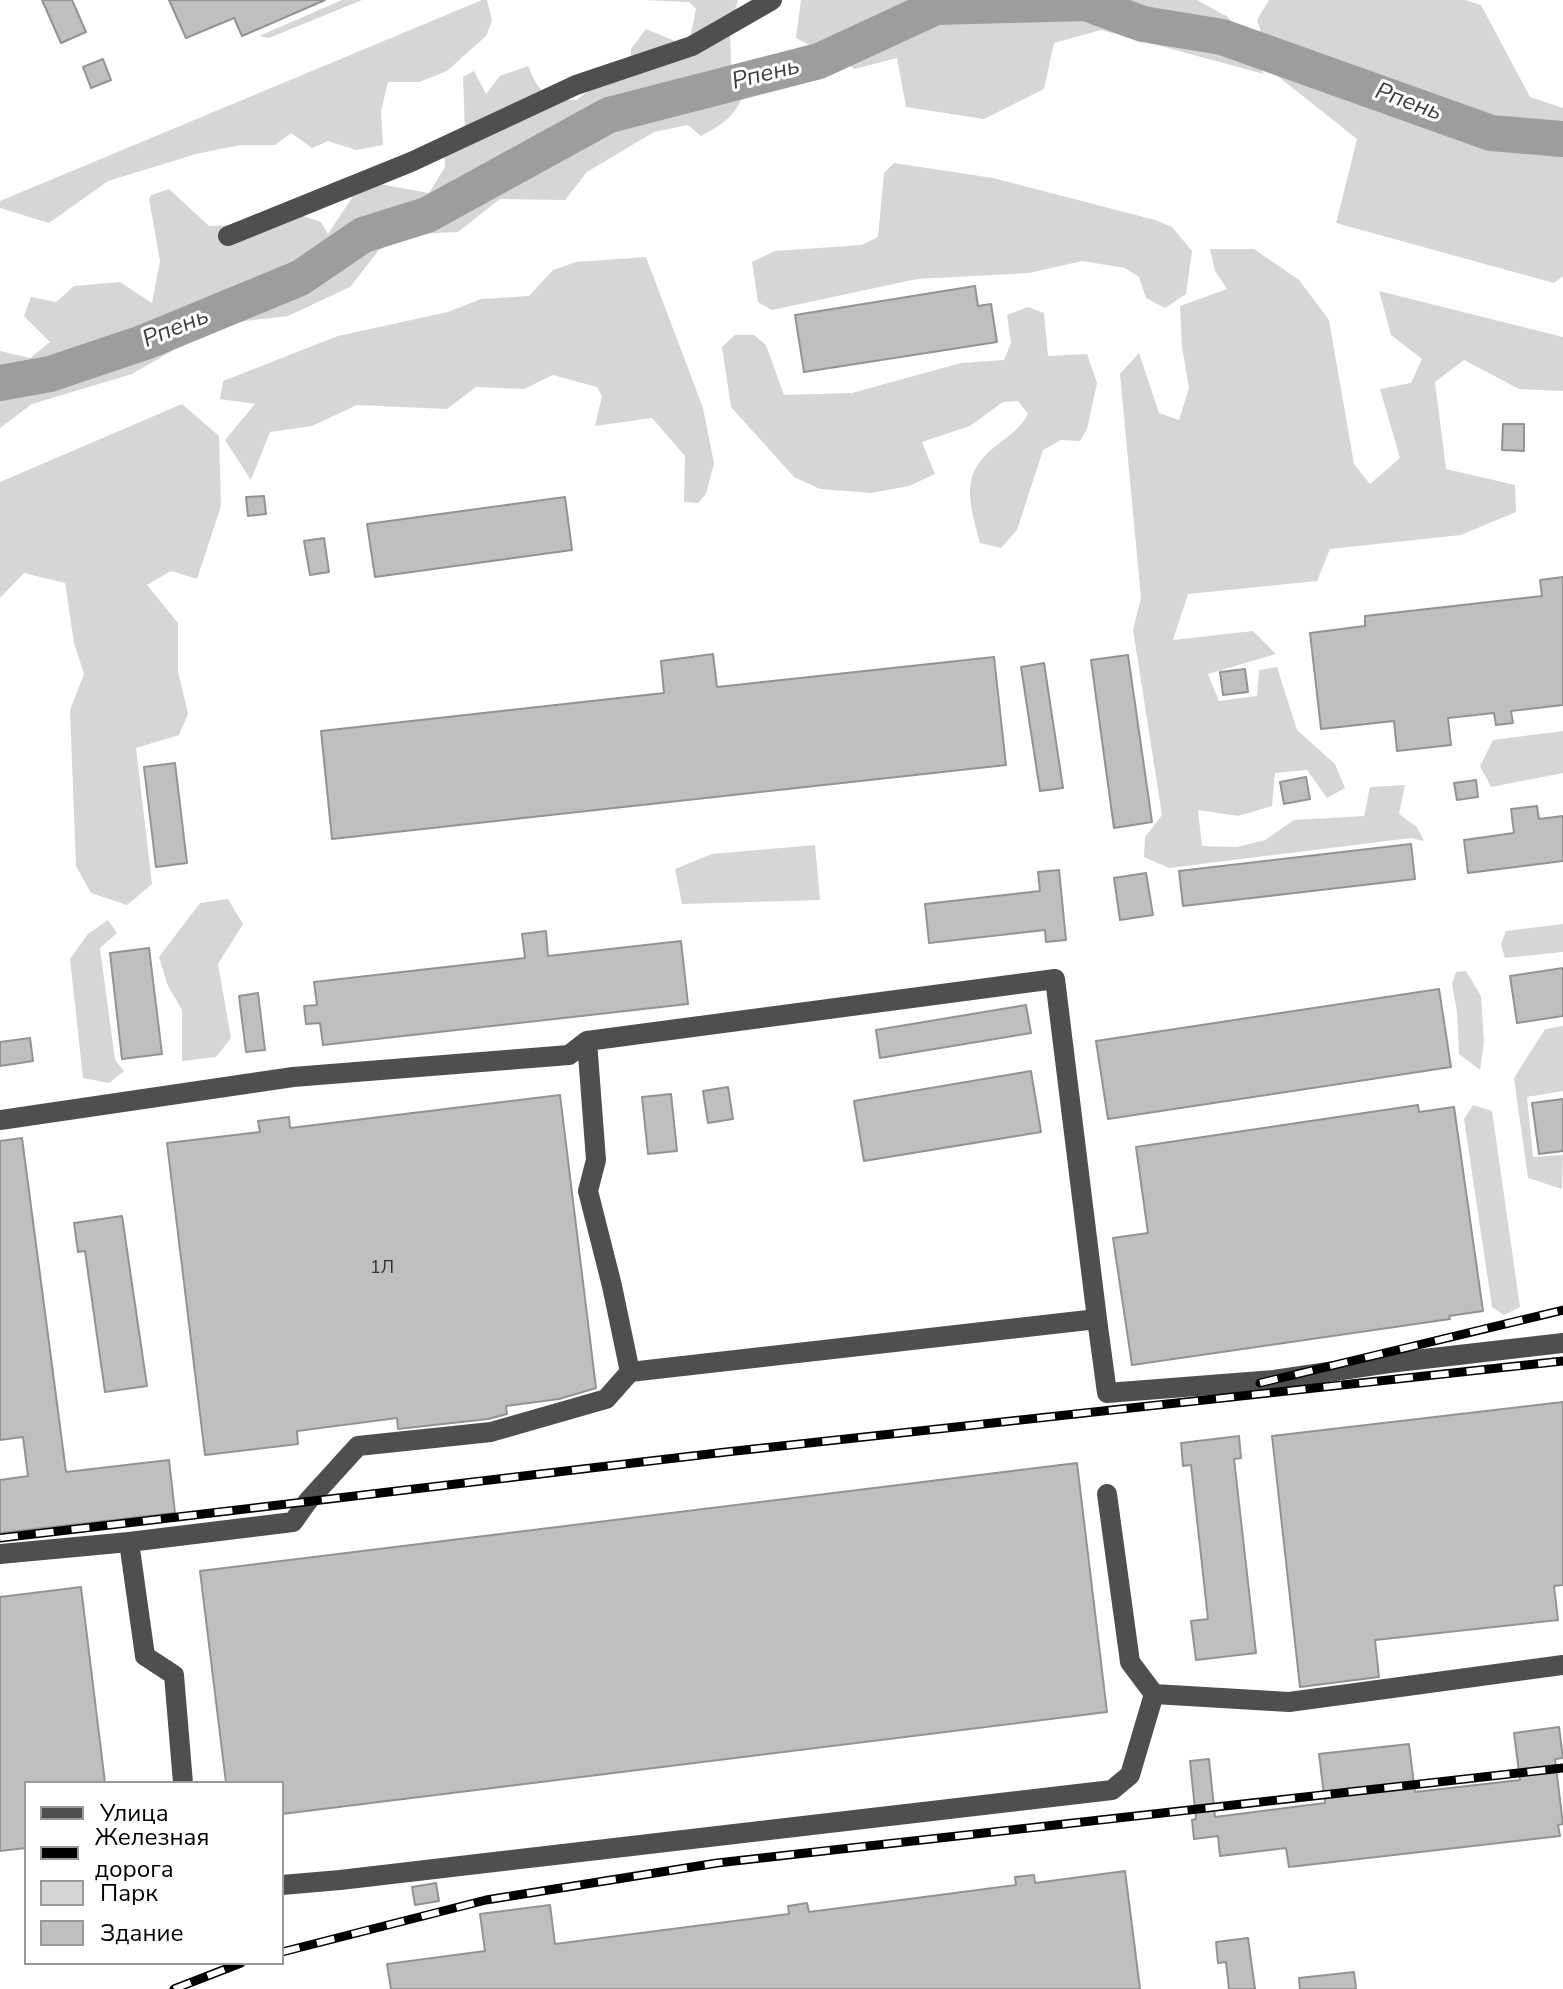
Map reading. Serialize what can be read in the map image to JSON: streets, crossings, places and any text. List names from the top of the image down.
{
  "water": ["Рпень"],
  "house_numbers": ["1Л"],
  "legend": [
    "Улица",
    "Железная дорога",
    "Парк",
    "Здание"
  ]
}
